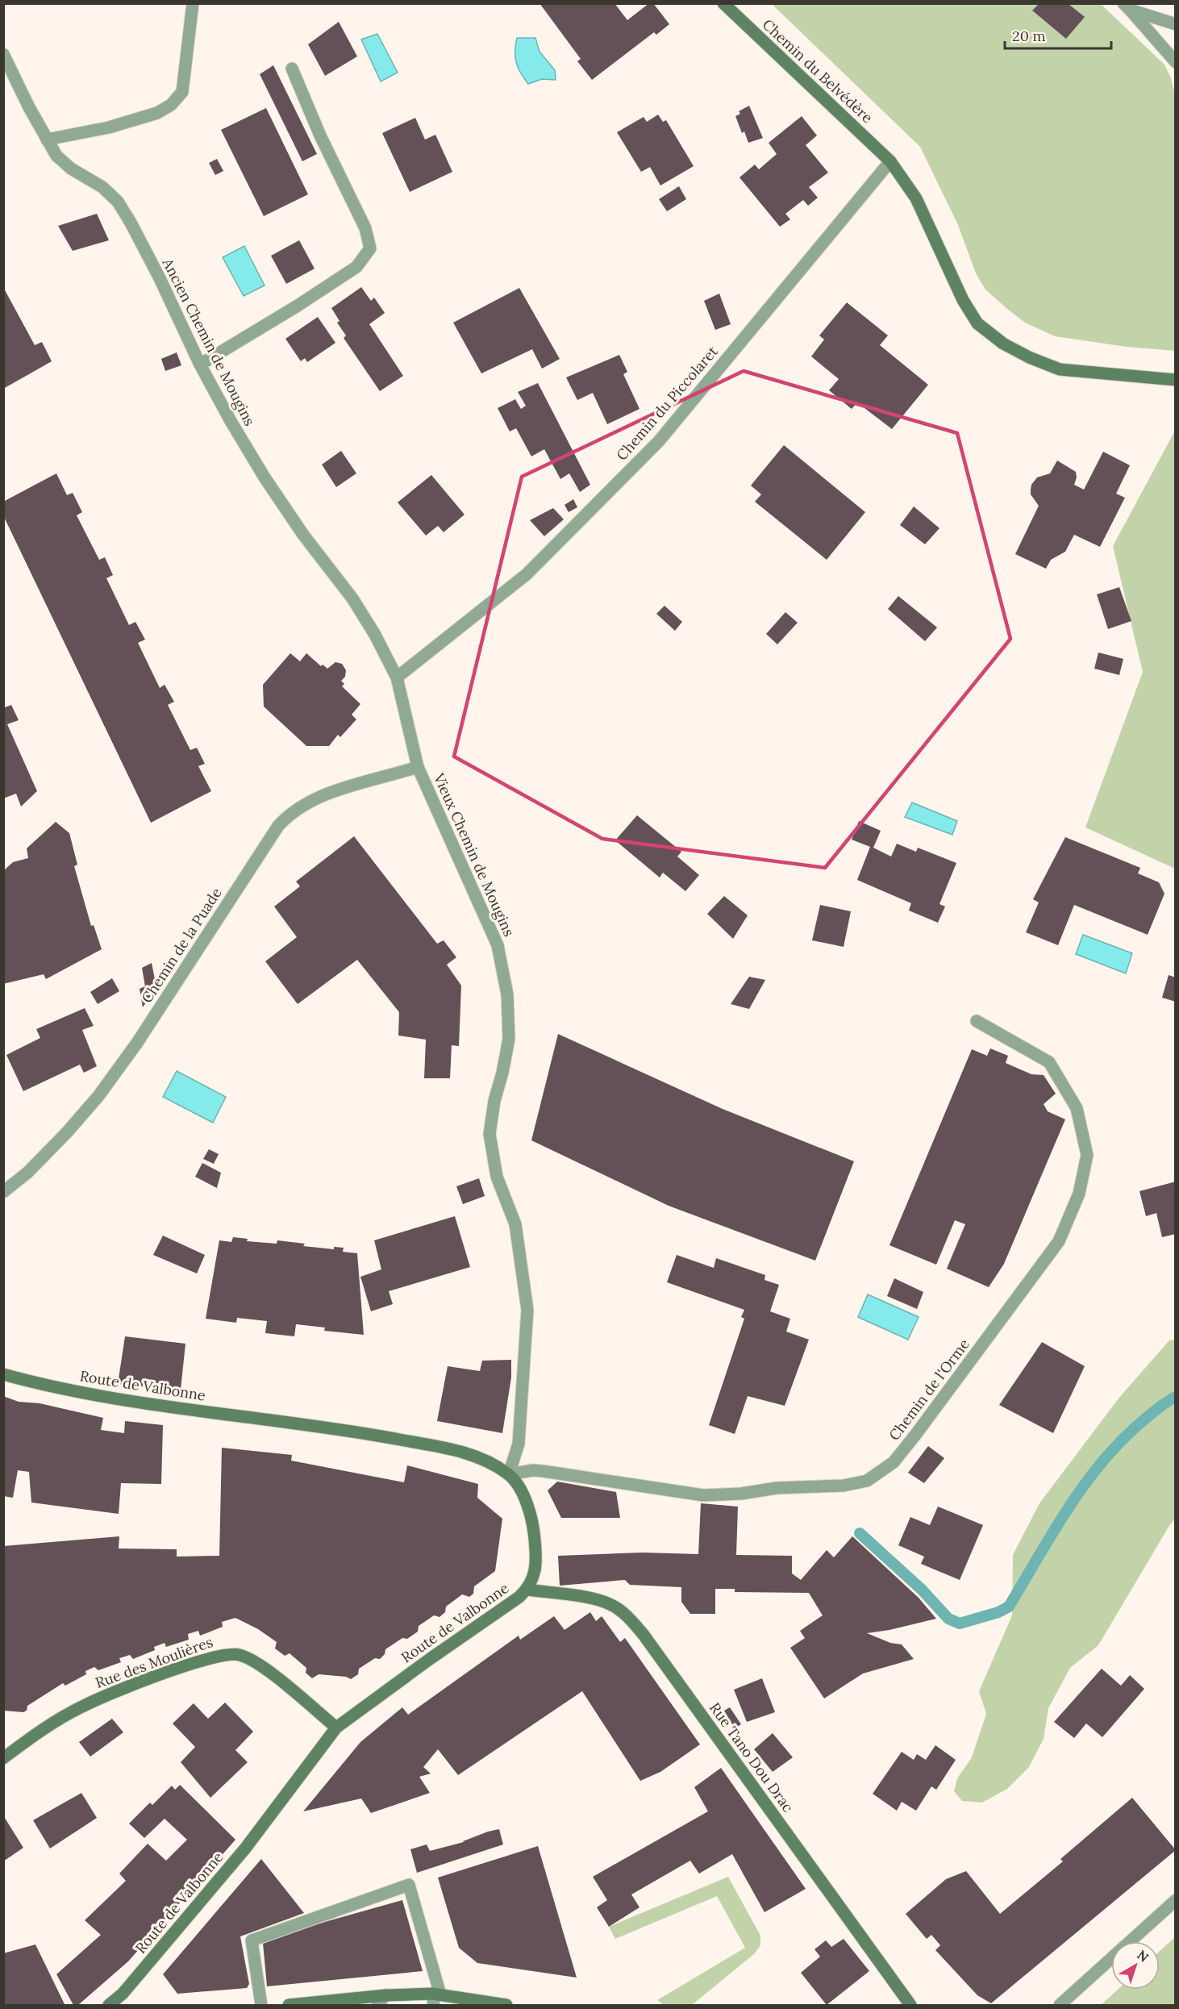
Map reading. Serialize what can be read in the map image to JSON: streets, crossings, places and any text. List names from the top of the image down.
{
  "streets": {
    "street": [
      "Chemin du Belvédère",
      "Ancien Chemin de Mougins",
      "Chemin du Piccolaret",
      "Vieux Chemin de Mougins",
      "Chemin de la Puade",
      "Route de Valbonne",
      "Chemin de l'Orme",
      "Rue des Moulières",
      "Rue Tano Dou Drac"
    ]
  },
  "crossings": [
    ["Chemin du Belvédère", "Chemin du Piccolaret"],
    ["Ancien Chemin de Mougins", "Chemin du Piccolaret"],
    ["Ancien Chemin de Mougins", "Vieux Chemin de Mougins"],
    ["Chemin du Piccolaret", "Vieux Chemin de Mougins"],
    ["Vieux Chemin de Mougins", "Chemin de la Puade"],
    ["Vieux Chemin de Mougins", "Route de Valbonne"],
    ["Vieux Chemin de Mougins", "Chemin de l'Orme"],
    ["Route de Valbonne", "Chemin de l'Orme"],
    ["Route de Valbonne", "Rue des Moulières"],
    ["Route de Valbonne", "Rue Tano Dou Drac"]
  ],
  "scale_bar": "20 m",
  "north": "top right"
}
